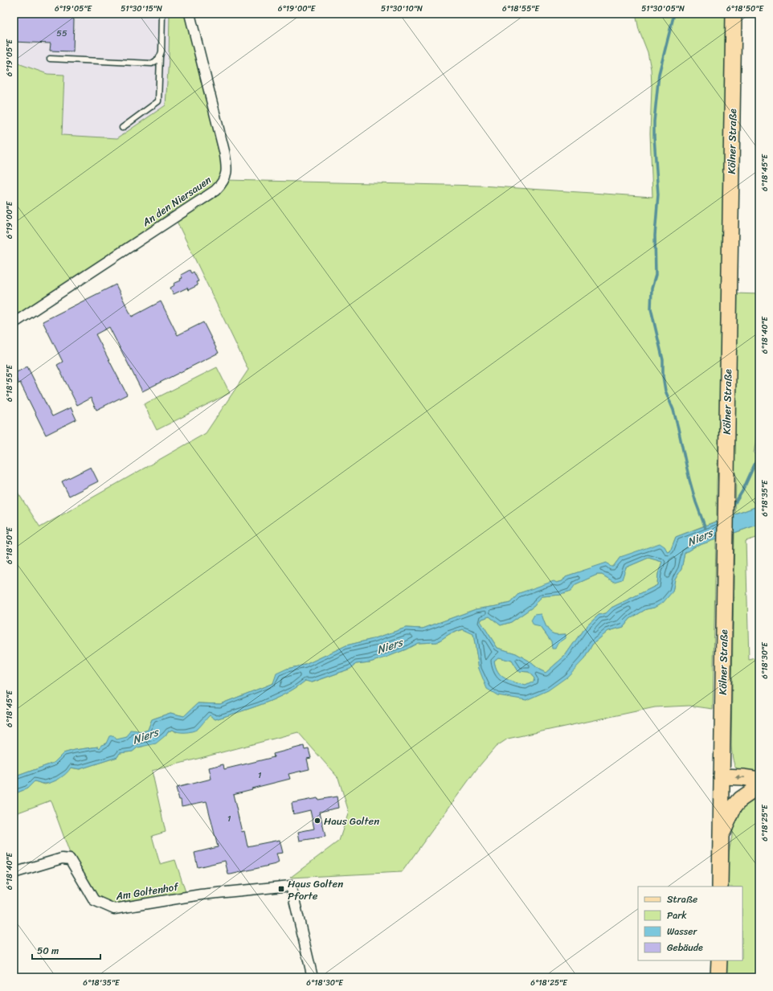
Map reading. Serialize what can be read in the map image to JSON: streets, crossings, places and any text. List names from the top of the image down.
{
  "streets": {
    "main road": ["Kölner Straße"],
    "street": ["An den Niersauen", "Am Goltenhof"]
  },
  "water": ["Niers"],
  "places": {
    "other": ["Haus Golten"],
    "transit": ["Haus Golten Pforte"]
  },
  "house_numbers": ["55", "1", "1"],
  "legend": [
    "Straße",
    "Park",
    "Wasser",
    "Gebäude"
  ],
  "scale_bar": "50 m",
  "coordinates": [
    "6°19'05\"E",
    "51°30'15\"N",
    "6°19'00\"E",
    "51°30'10\"N",
    "6°18'55\"E",
    "51°30'05\"N",
    "6°18'50\"E",
    "6°18'45\"E",
    "6°18'40\"E",
    "6°18'35\"E",
    "6°18'30\"E",
    "6°18'25\"E"
  ]
}
